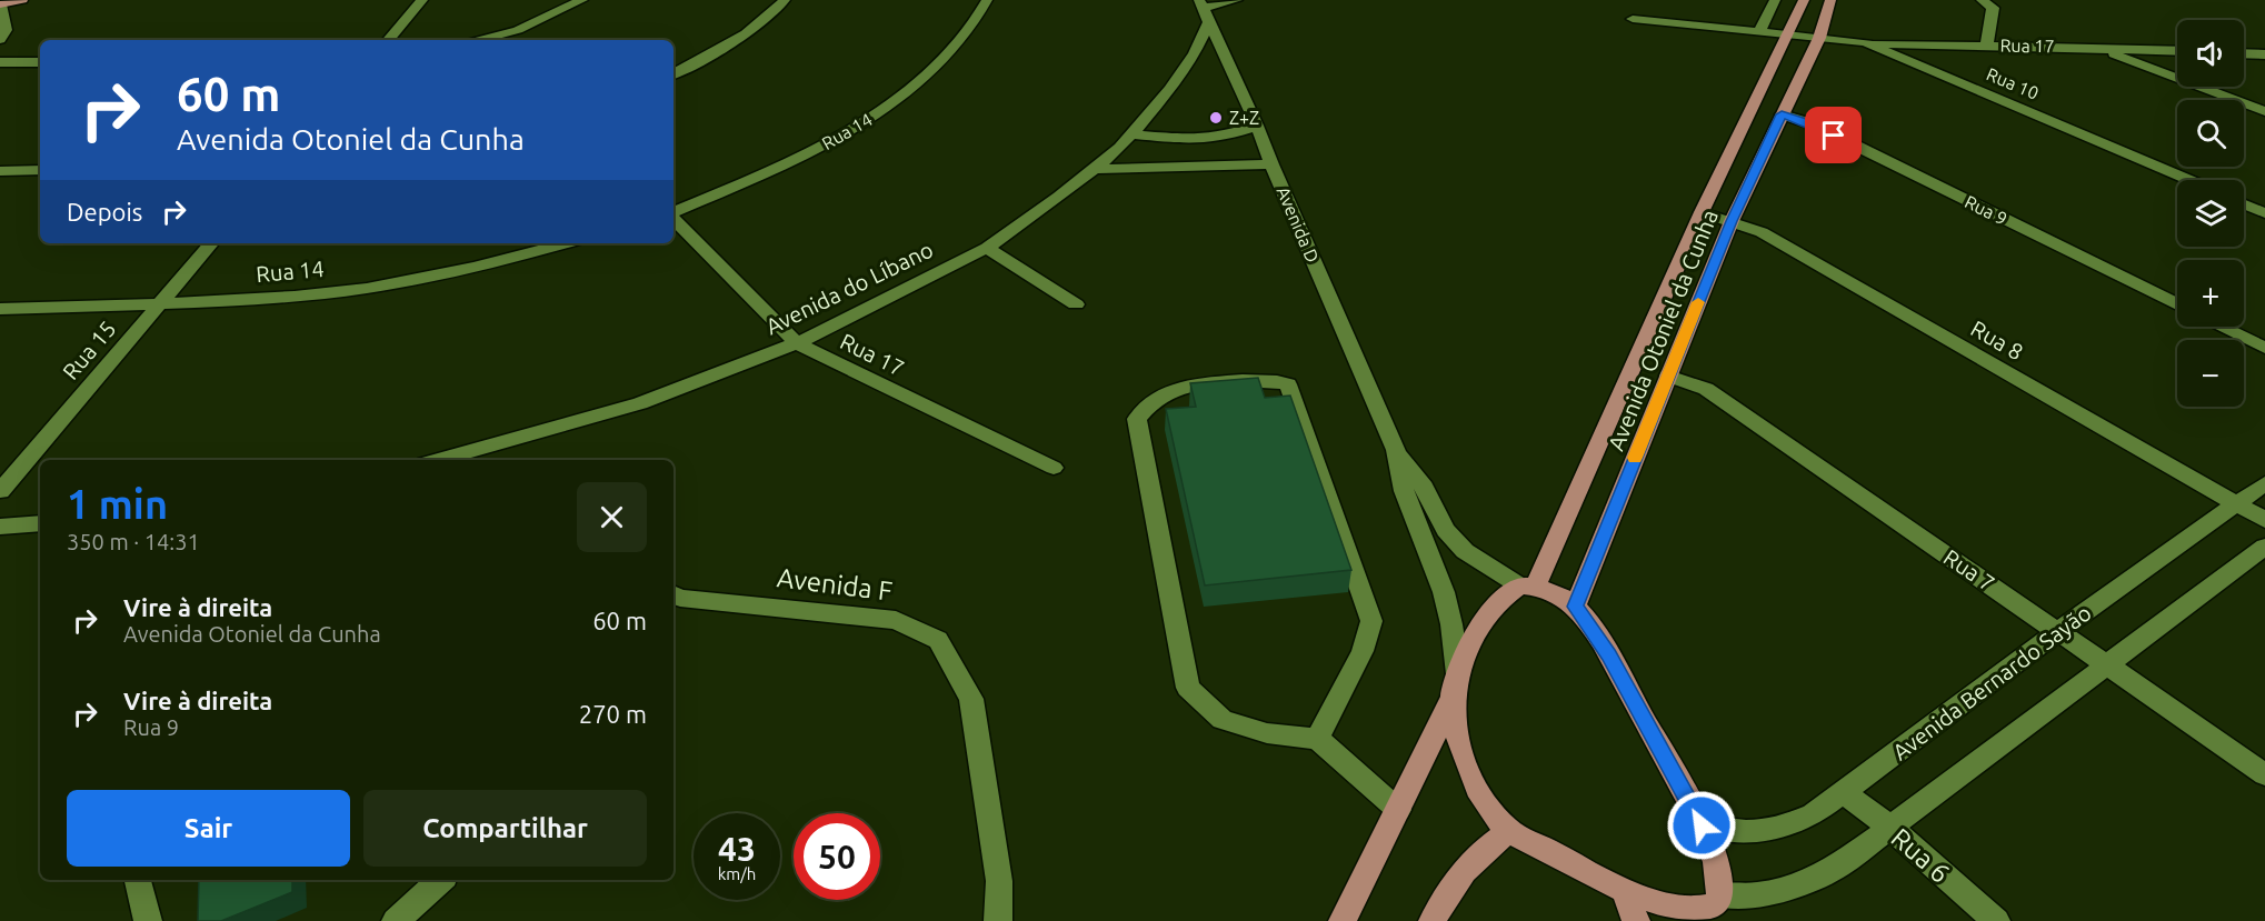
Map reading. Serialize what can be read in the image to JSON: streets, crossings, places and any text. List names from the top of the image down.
{
  "streets": {
    "main road": ["Avenida Otoniel da Cunha"],
    "street": [
      "Rua 17",
      "Rua 10",
      "Rua 14",
      "Rua 9",
      "Avenida D",
      "Avenida do Líbano",
      "Rua 8",
      "Rua 15",
      "Rua 7",
      "Avenida F",
      "Avenida Bernardo Sayão",
      "Rua 6"
    ]
  },
  "crossings": [
    ["Rua 17", "Rua 10"],
    ["Rua 17", "Avenida do Líbano"],
    ["Rua 10", "Avenida Otoniel da Cunha"],
    ["Rua 14", "Rua 15"],
    ["Rua 9", "Avenida Otoniel da Cunha"],
    ["Avenida D", "Avenida do Líbano"],
    ["Avenida D", "Avenida Otoniel da Cunha"],
    ["Avenida Otoniel da Cunha", "Rua 8"],
    ["Avenida Otoniel da Cunha", "Rua 7"],
    ["Rua 8", "Avenida Bernardo Sayão"],
    ["Rua 7", "Avenida Bernardo Sayão"],
    ["Avenida Bernardo Sayão", "Rua 6"]
  ],
  "places": ["Z+Z"],
  "page": {
    "map_buttons": ["+", "−"],
    "turn": ["60 m", "Avenida Otoniel da Cunha"],
    "then": "Depois",
    "heading": ["1 min", "350 m · 14:31"],
    "list": [
      {
        "name": "Vire à direita",
        "note": "Avenida Otoniel da Cunha",
        "value": "60 m"
      },
      {
        "name": "Vire à direita",
        "note": "Rua 9",
        "value": "270 m"
      }
    ],
    "buttons": ["Sair", "Compartilhar"],
    "speed": "43 km/h",
    "limit": "50"
  }
}
